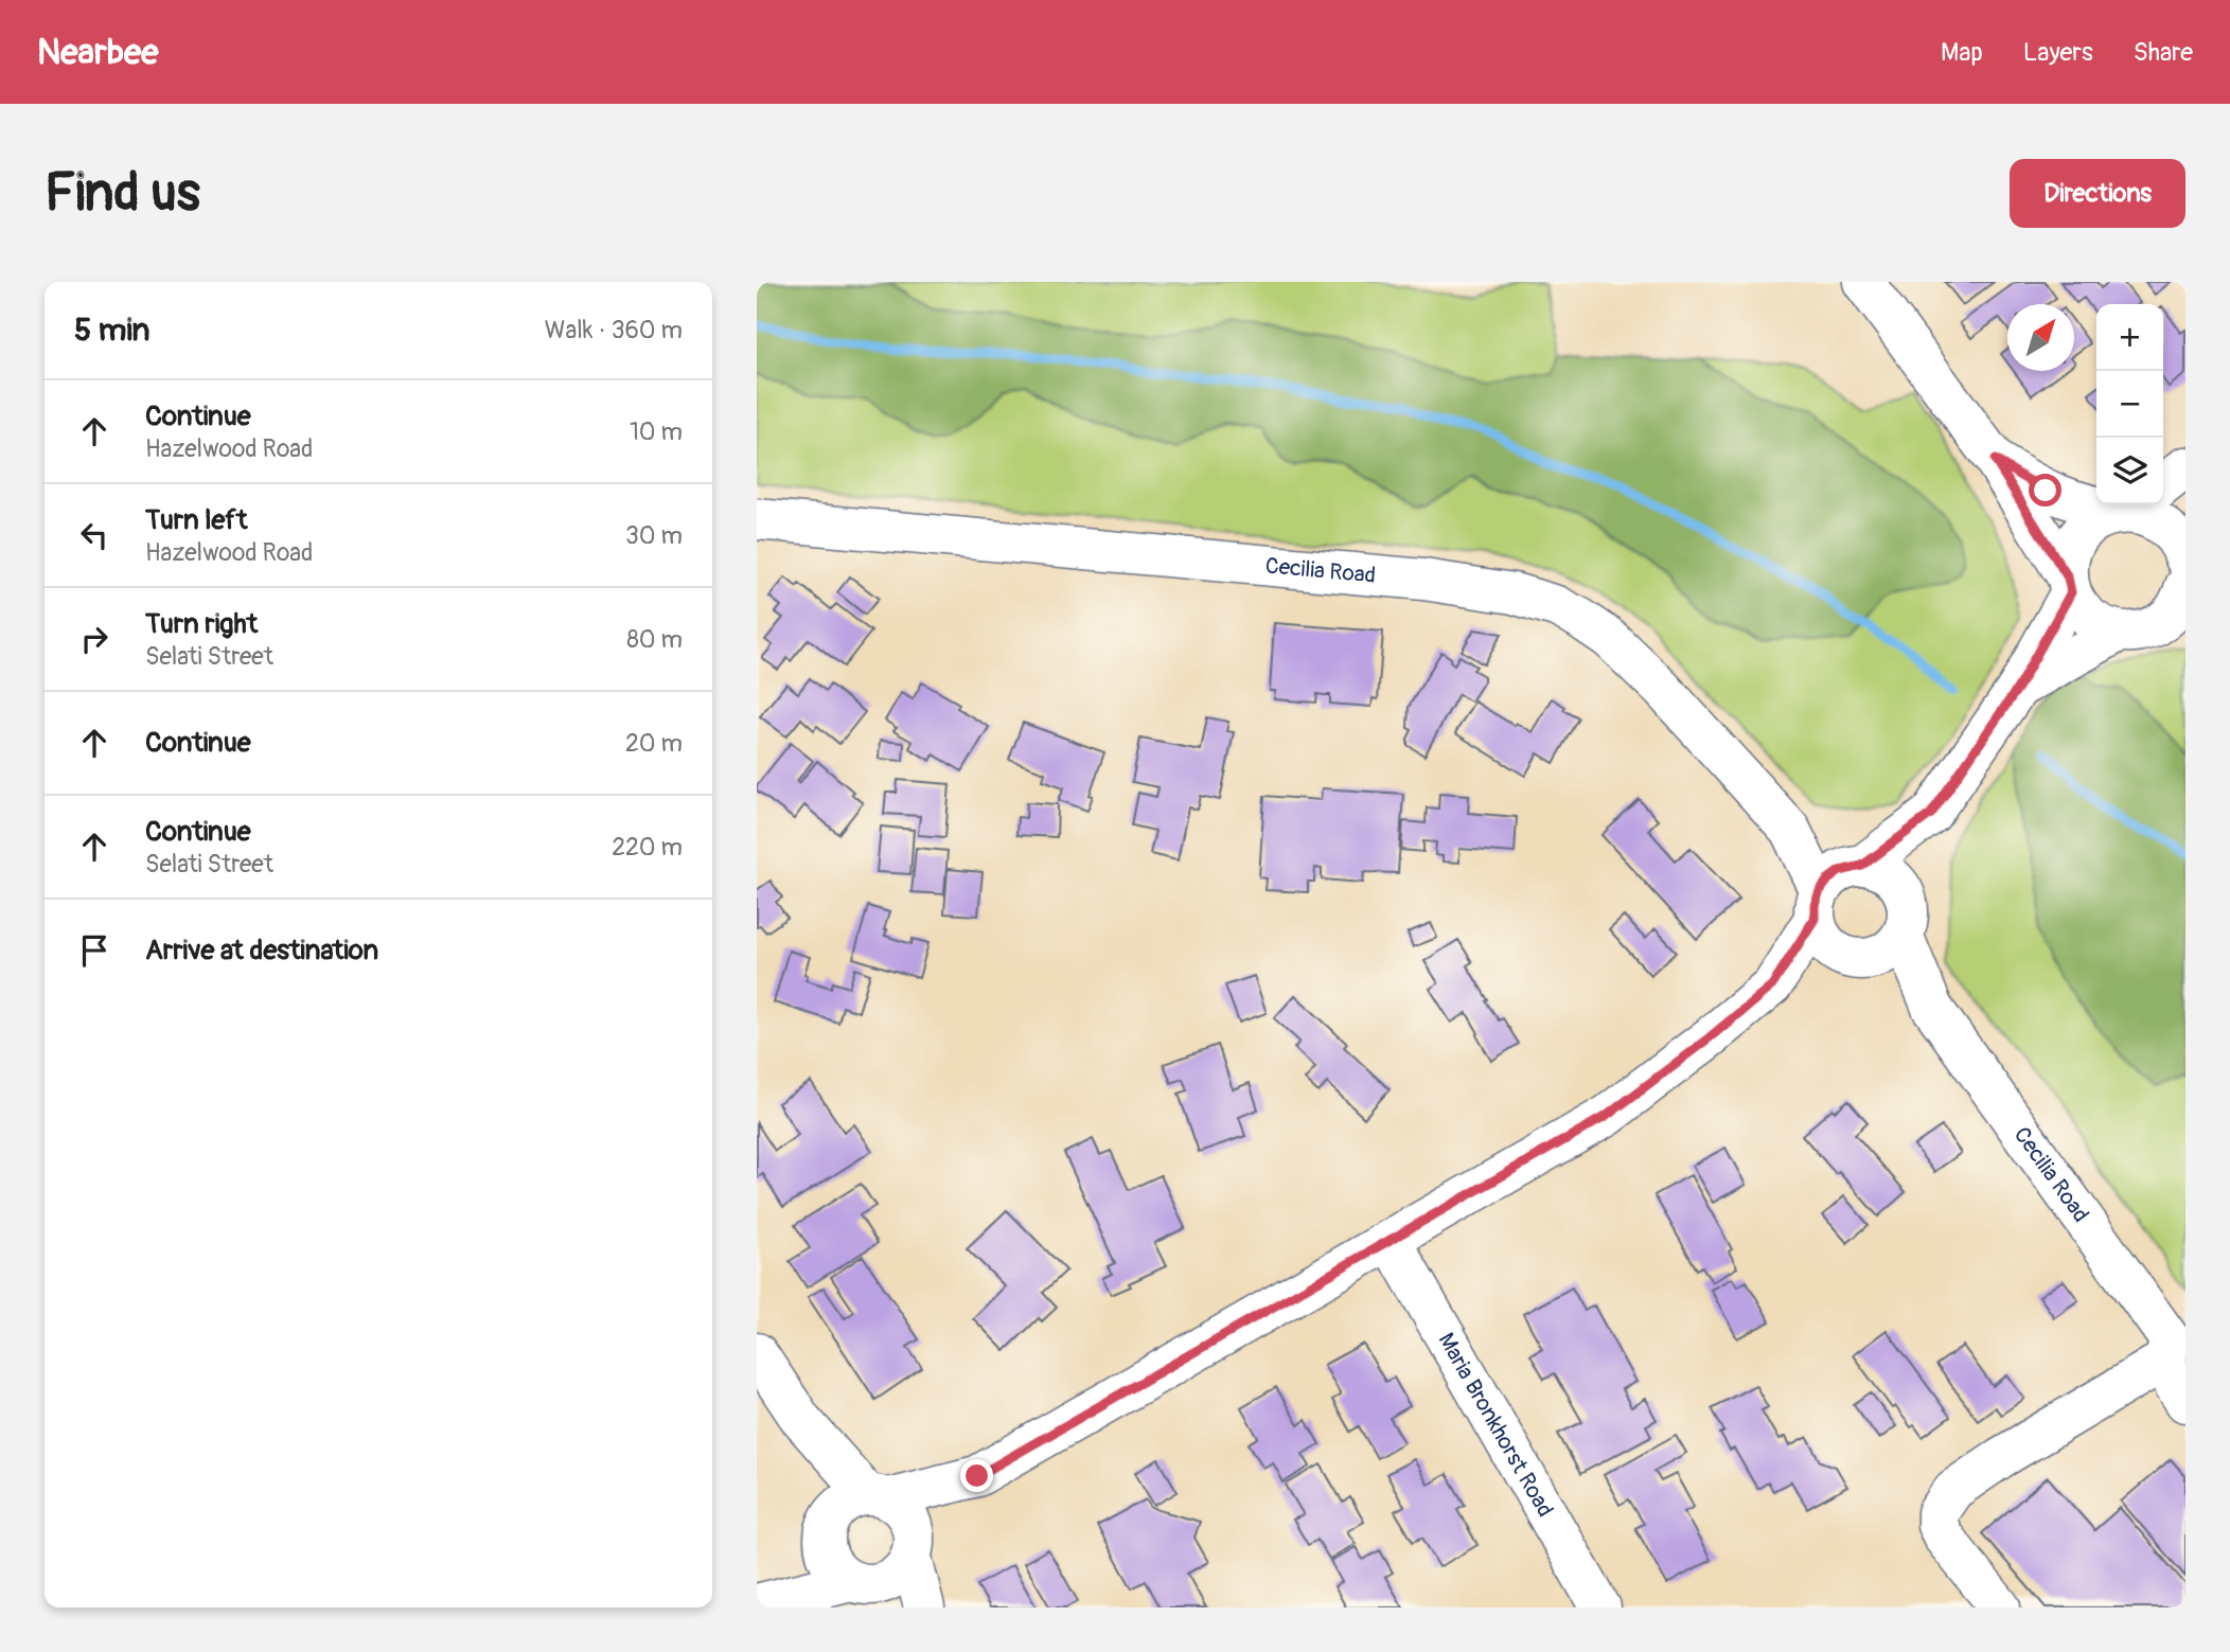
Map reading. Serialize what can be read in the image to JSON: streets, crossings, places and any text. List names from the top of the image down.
{
  "streets": {
    "street": ["Cecilia Road", "Maria Bronkhorst Road"]
  },
  "north": "top right",
  "page": {
    "header": "Nearbee",
    "nav": ["Map", "Layers", "Share"],
    "buttons": "Directions",
    "title": "Find us",
    "heading": ["5 min", "Walk · 360 m"],
    "map_buttons": ["+", "−"],
    "list": [
      ["Continue", "Hazelwood Road", "10 m"],
      ["Turn left", "Hazelwood Road", "30 m"],
      ["Turn right", "Selati Street", "80 m"],
      ["Continue", "20 m"],
      ["Continue", "Selati Street", "220 m"],
      "Arrive at destination"
    ]
  }
}
